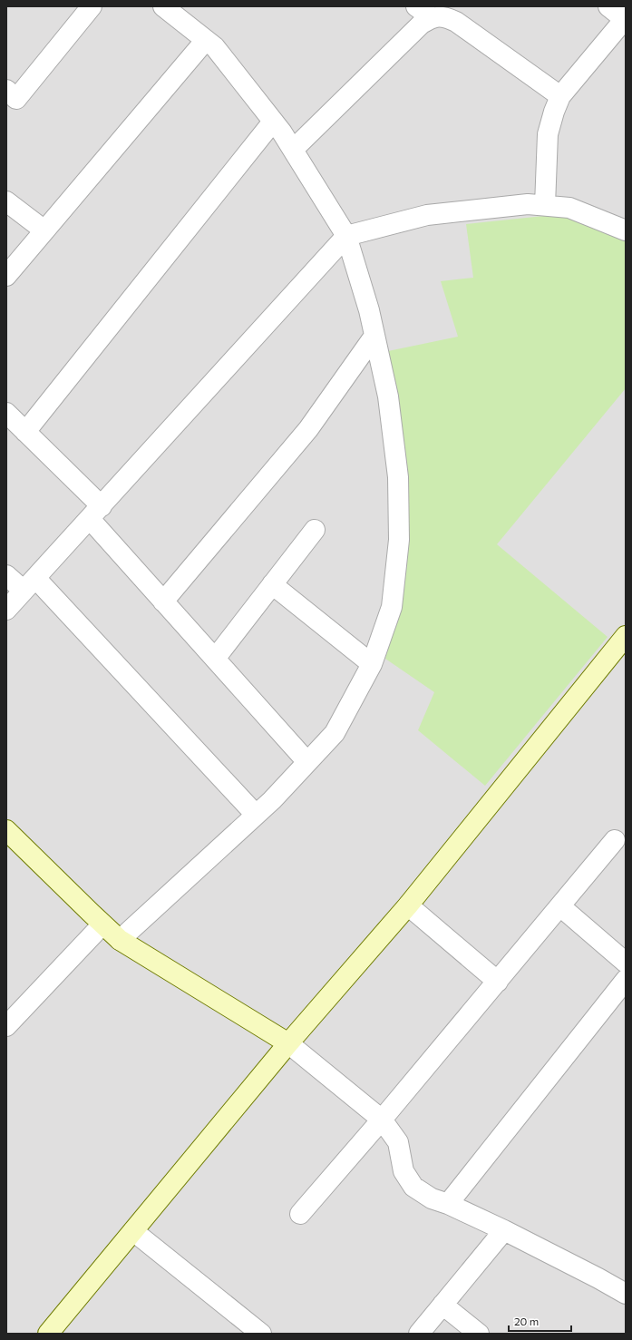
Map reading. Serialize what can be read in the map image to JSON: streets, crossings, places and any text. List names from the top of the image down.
{
  "scale_bar": "20 m"
}
